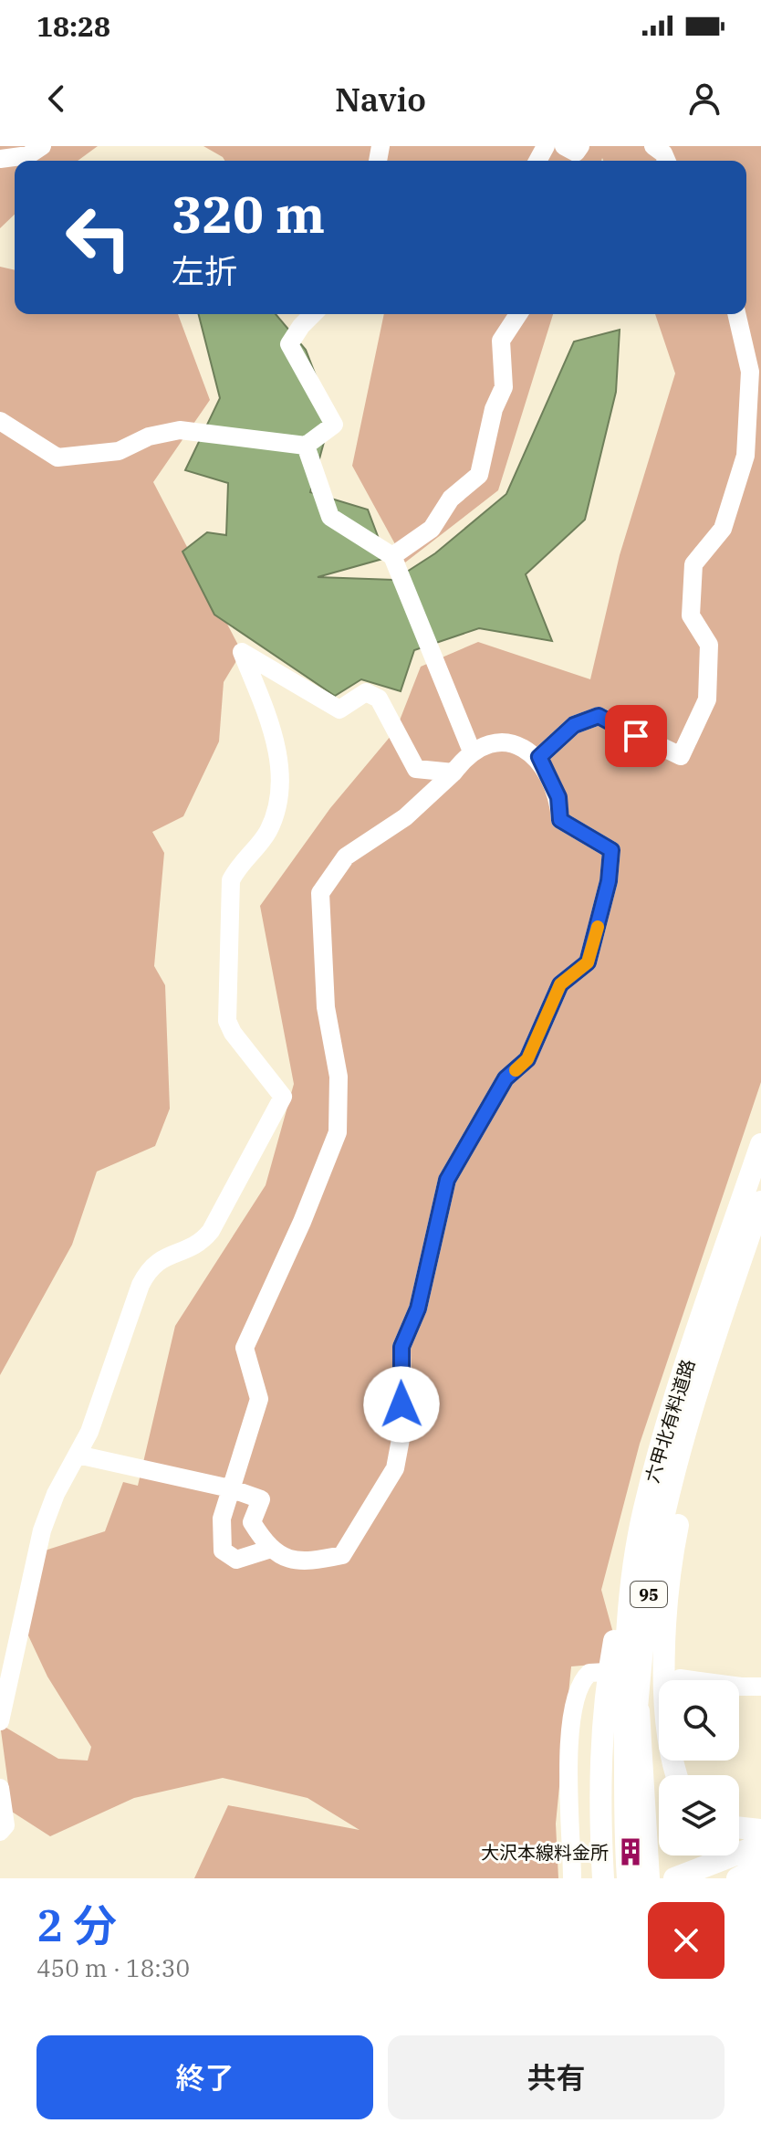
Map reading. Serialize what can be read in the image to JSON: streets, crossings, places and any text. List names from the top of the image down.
{
  "streets": {
    "main road": ["六甲北有料道路", "95"]
  },
  "places": {
    "building": ["大沢本線料金所"]
  },
  "page": {
    "status": "18:28",
    "header": "Navio",
    "turn": ["320 m", "左折"],
    "heading": ["2 分", "450 m · 18:30"],
    "buttons": ["終了", "共有"]
  }
}
